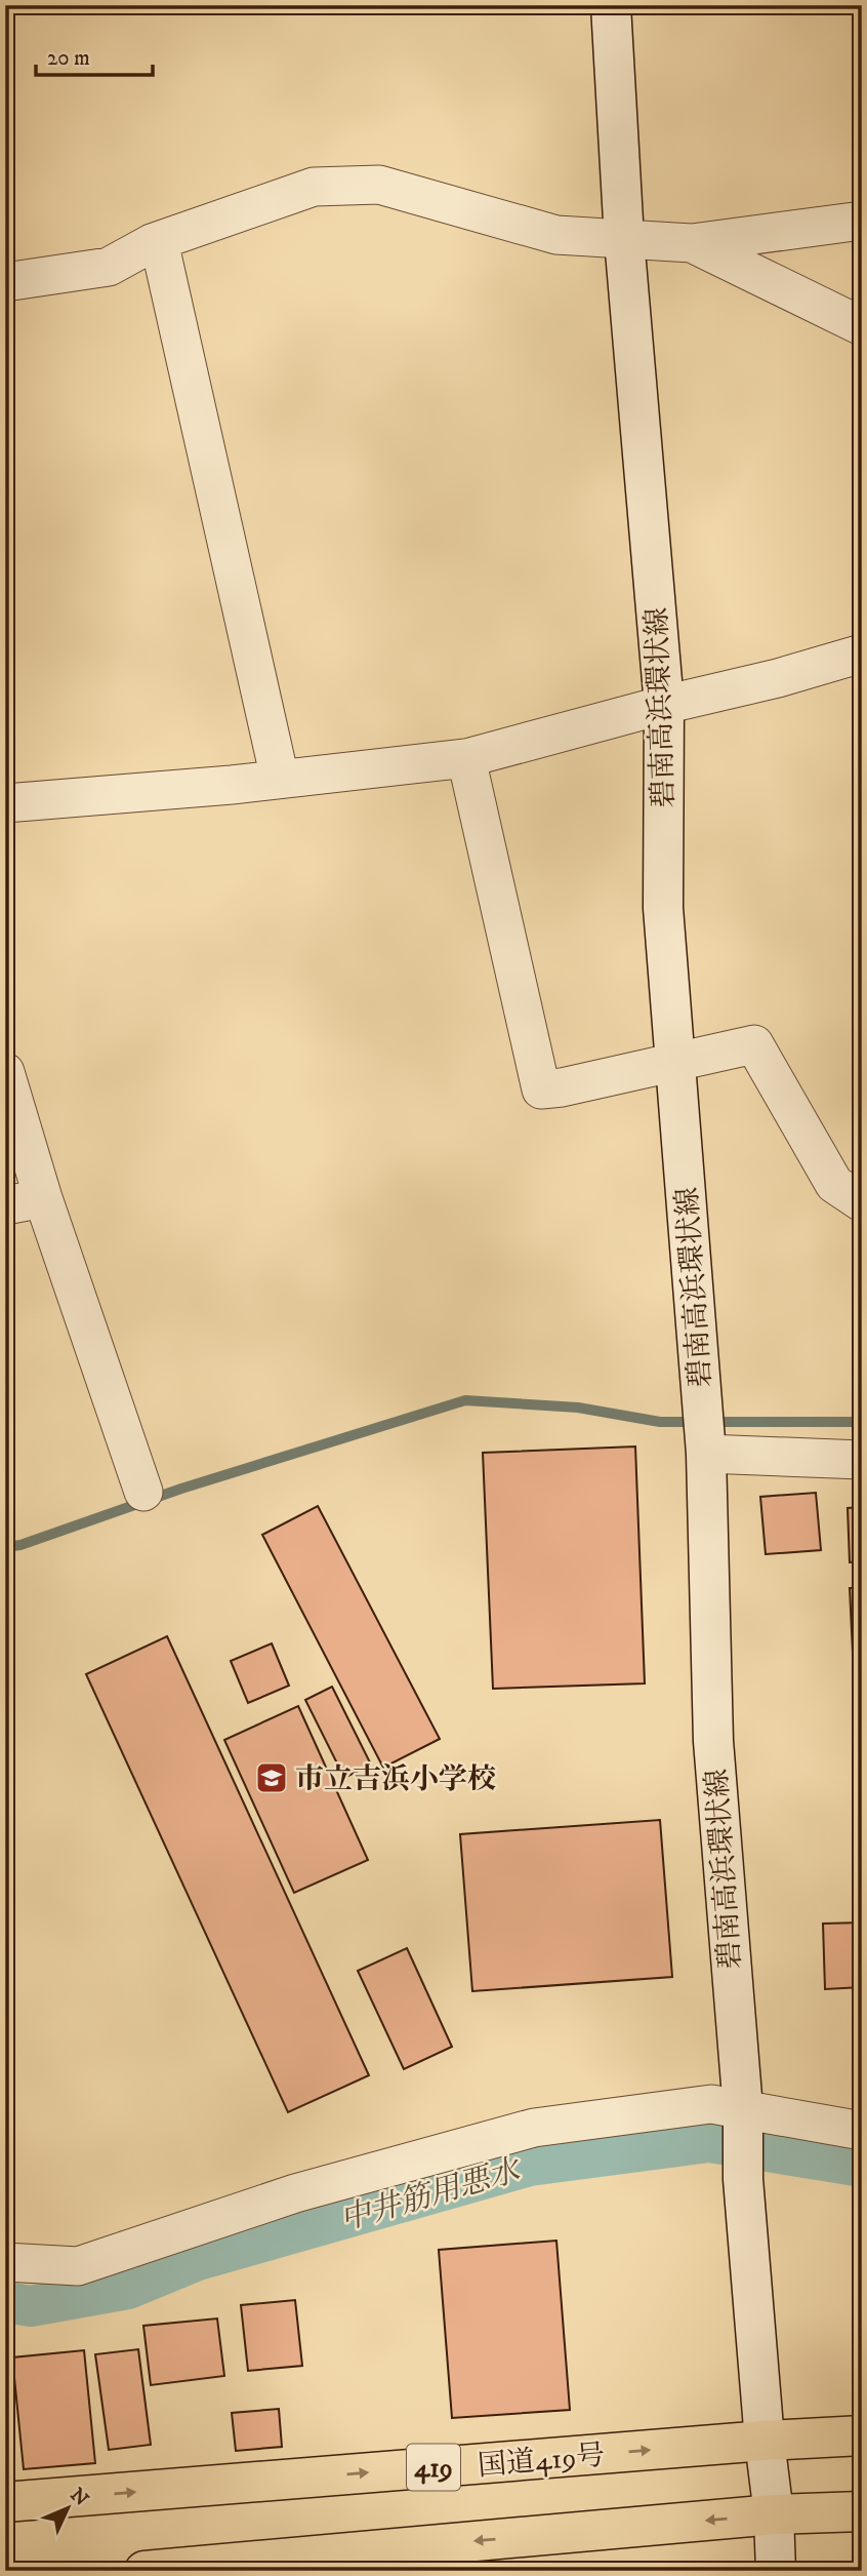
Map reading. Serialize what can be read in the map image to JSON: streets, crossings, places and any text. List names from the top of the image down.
{
  "streets": {
    "highway": ["国道419号", "419"],
    "main road": ["碧南高浜環状線"]
  },
  "crossings": [
    ["碧南高浜環状線", "国道419号"]
  ],
  "water": ["中井筋用悪水"],
  "places": {
    "school or university": ["市立吉浜小学校"]
  },
  "scale_bar": "20 m",
  "north": "top right"
}
